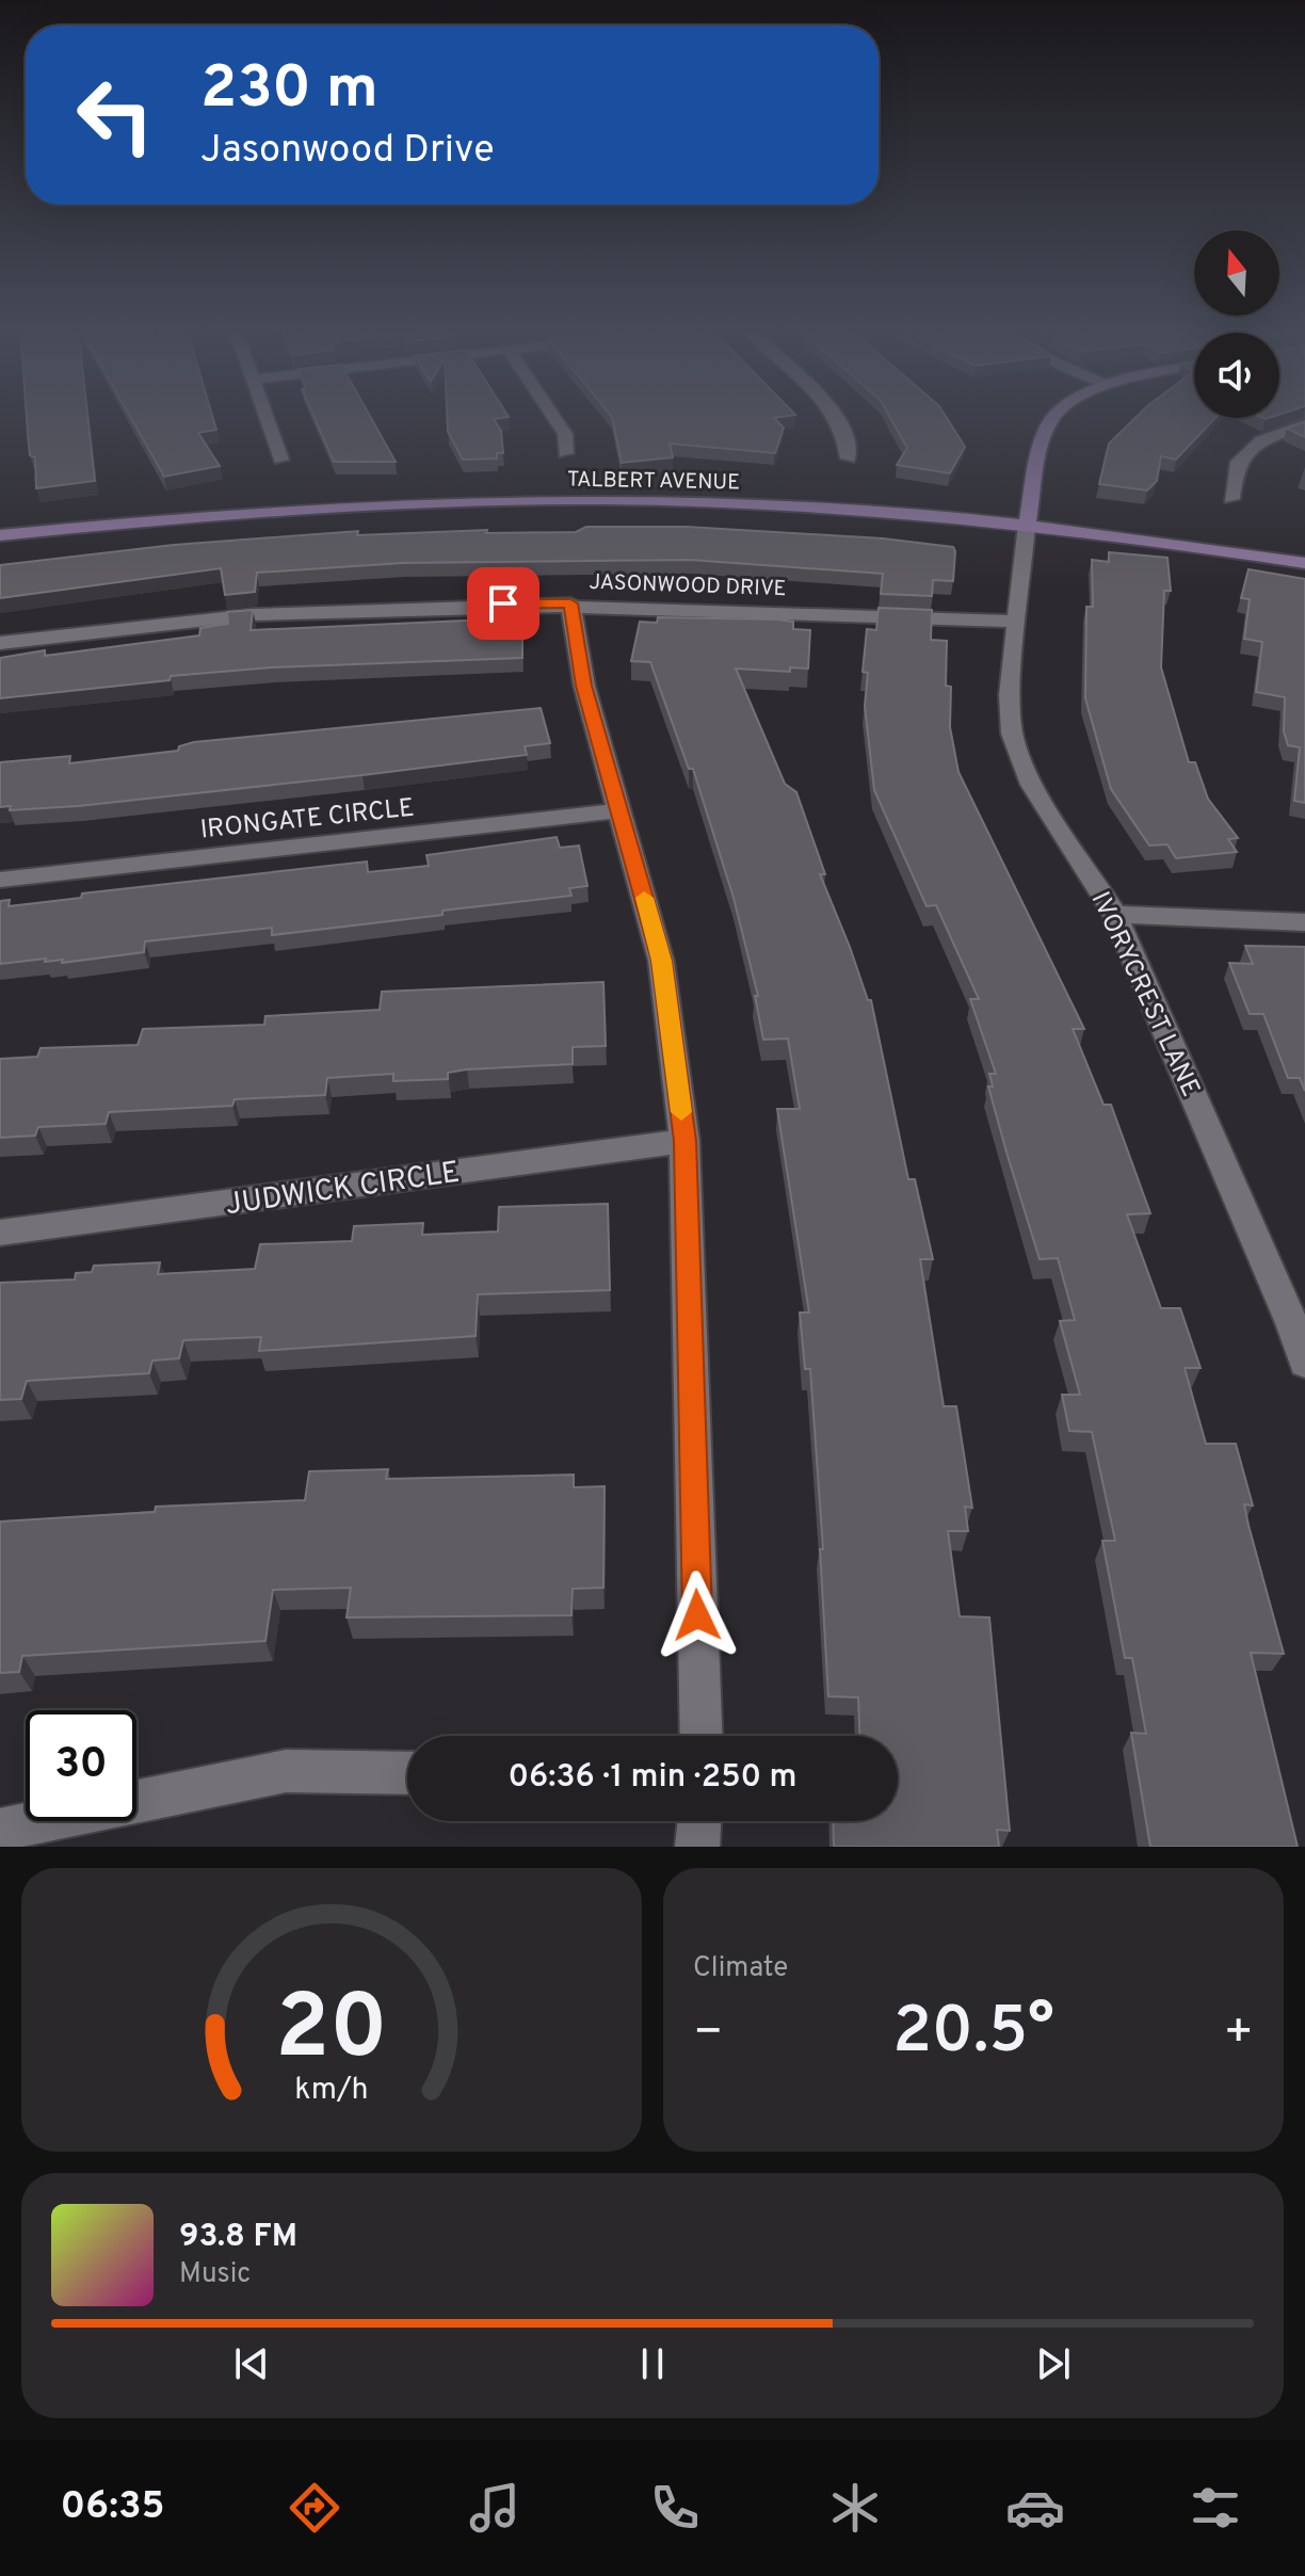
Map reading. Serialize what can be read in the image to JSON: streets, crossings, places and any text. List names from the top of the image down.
{
  "streets": {
    "street": [
      "TALBERT AVENUE",
      "JASONWOOD DRIVE",
      "IRONGATE CIRCLE",
      "IVORYCREST LANE",
      "JUDWICK CIRCLE"
    ]
  },
  "crossings": [
    ["TALBERT AVENUE", "IVORYCREST LANE"],
    ["JASONWOOD DRIVE", "IVORYCREST LANE"]
  ],
  "north": "top",
  "page": {
    "turn": ["230 m", "Jasonwood Drive"],
    "limit": "30",
    "trip": "06:36 · 1 min · 250 m",
    "tile": "Climate",
    "heat": ["−", "20.5°", "+"],
    "song": ["93.8 FM", "Music"],
    "tabs": "06:35",
    "gauge": ["20", "km/h"]
  }
}
